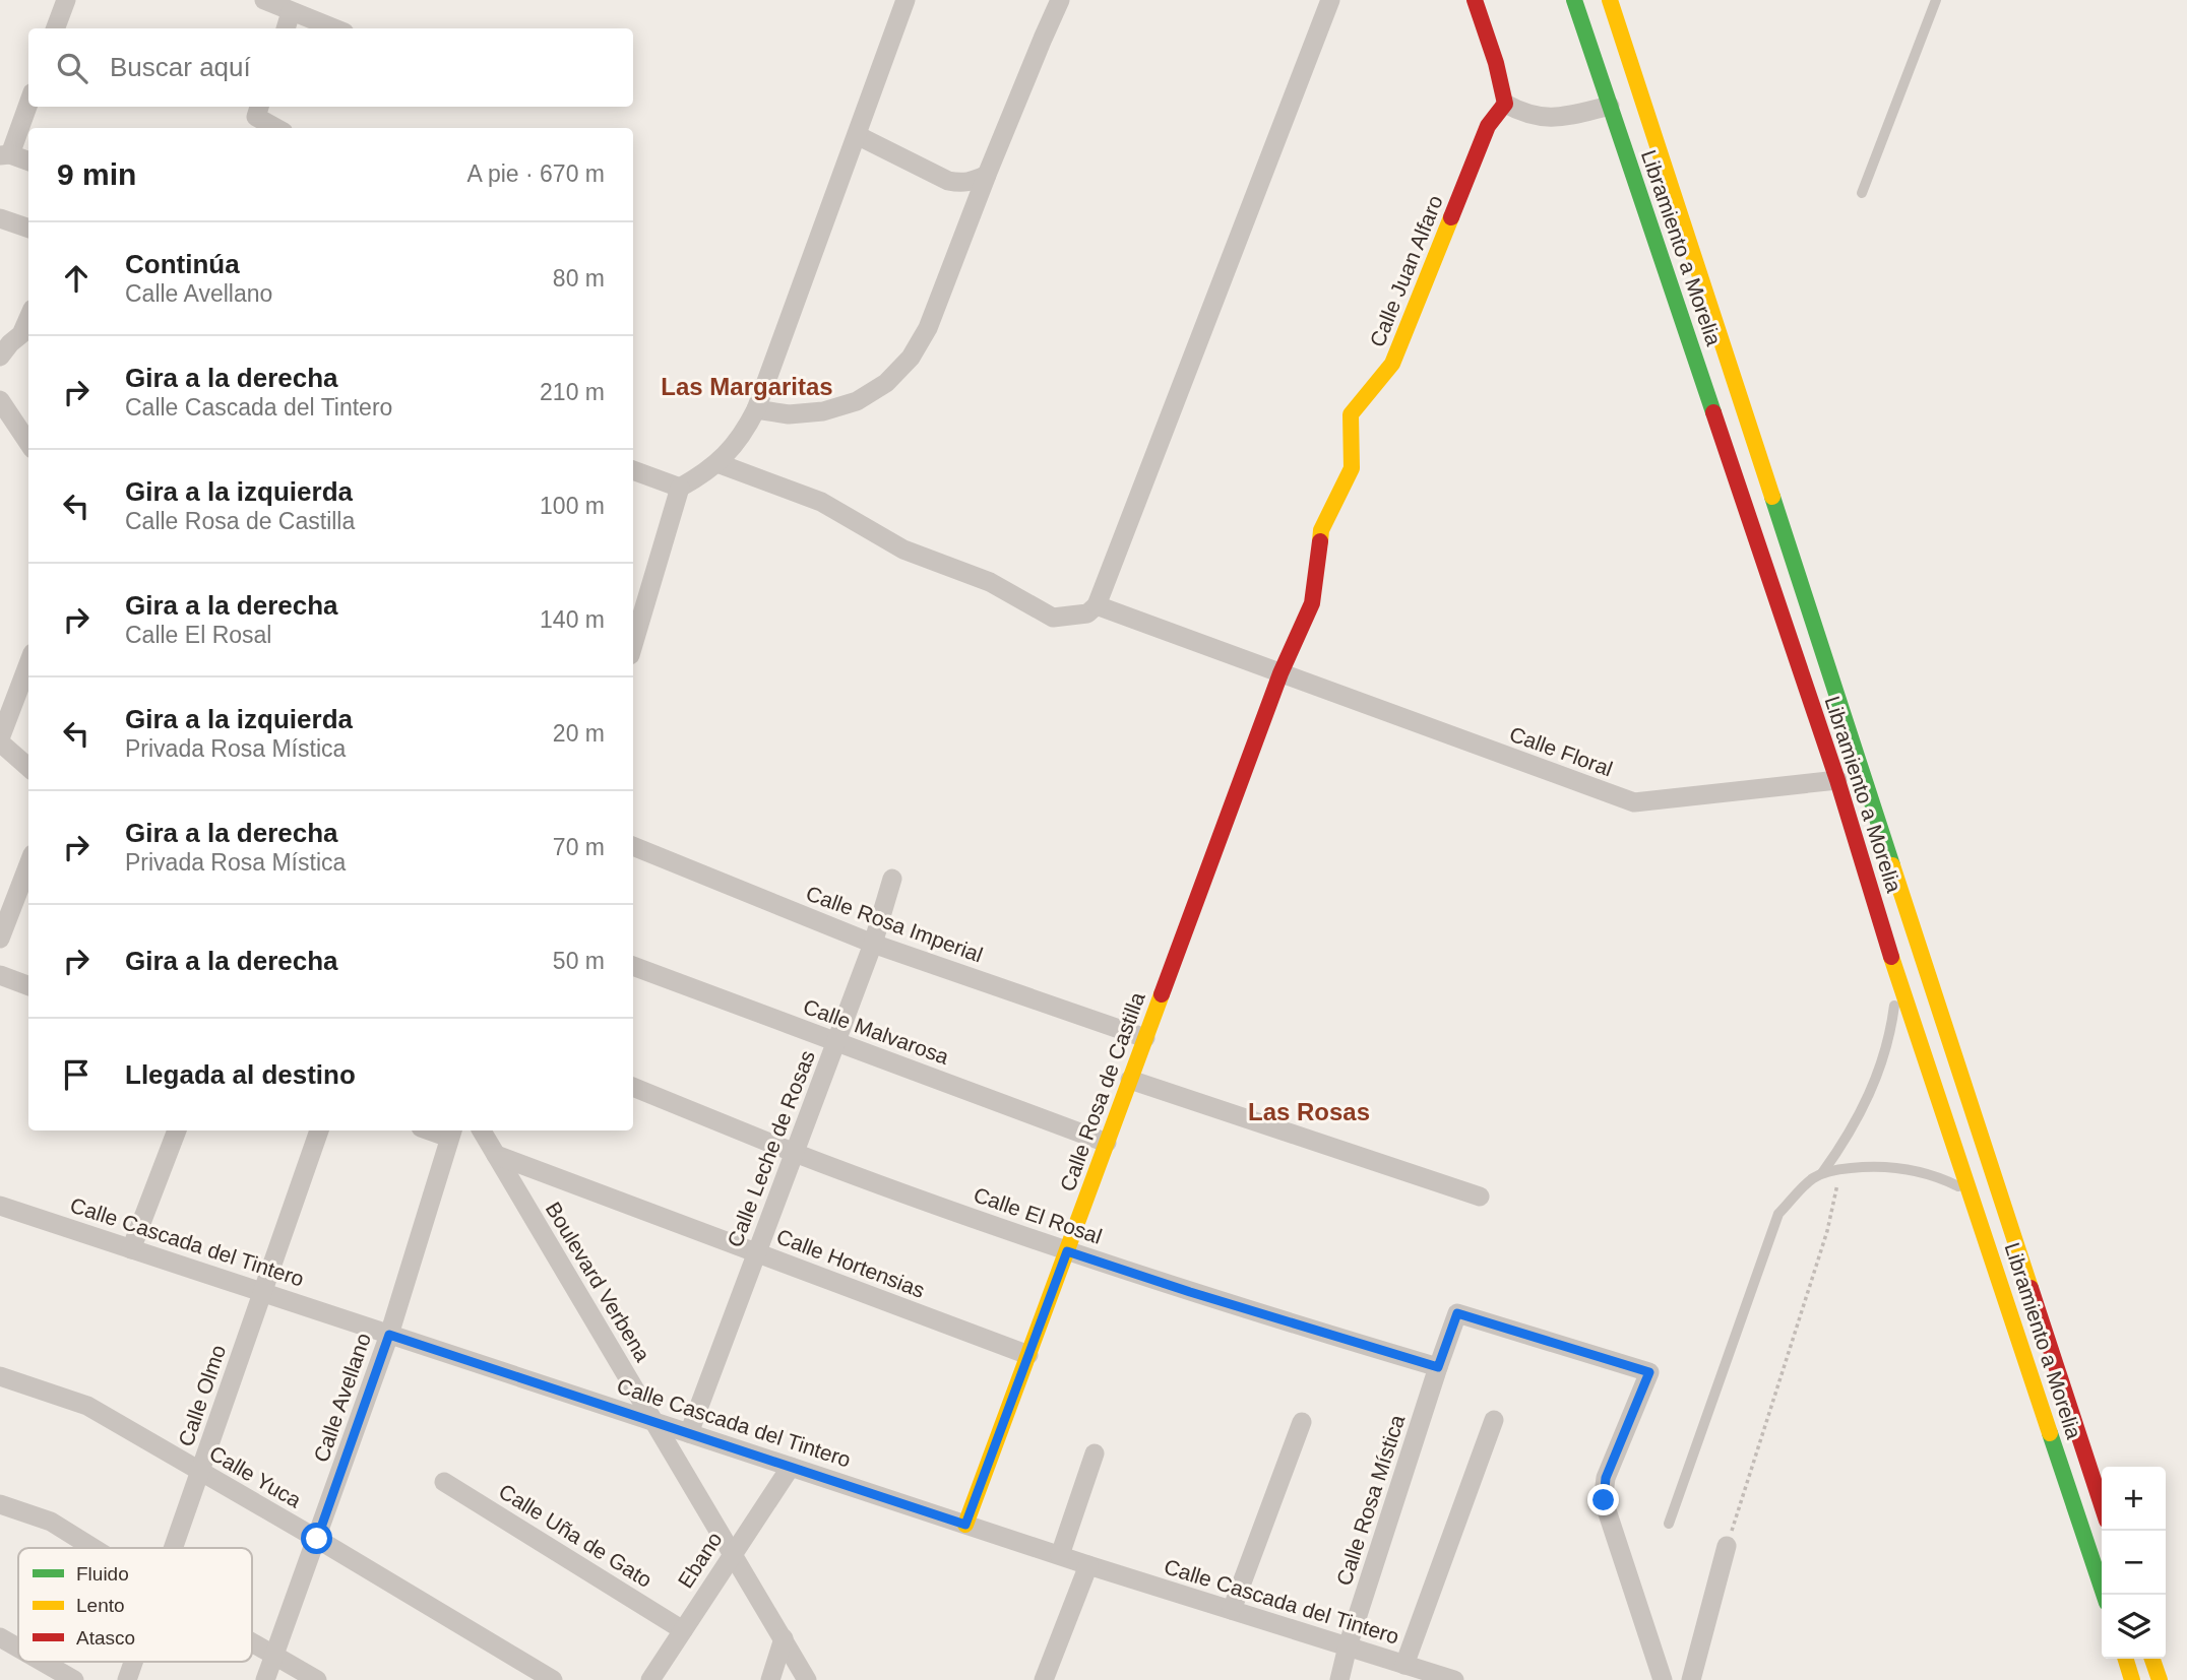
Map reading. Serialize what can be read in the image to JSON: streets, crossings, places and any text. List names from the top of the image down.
{
  "streets": {
    "main road": ["Libramiento a Morelia", "Calle Juan Alfaro", "Calle Rosa de Castilla"],
    "street": [
      "Calle Floral",
      "Calle Rosa Imperial",
      "Calle Malvarosa",
      "Calle Leche de Rosas",
      "Calle El Rosal",
      "Calle Cascada del Tintero",
      "Calle Hortensias",
      "Boulevard Verbena",
      "Calle Olmo",
      "Calle Avellano",
      "Calle Yuca",
      "Calle Rosa Mística",
      "Calle Uña de Gato",
      "Ebano"
    ]
  },
  "crossings": [
    ["Libramiento a Morelia", "Calle Floral"],
    ["Calle Juan Alfaro", "Calle Floral"],
    ["Calle Juan Alfaro", "Calle Rosa de Castilla"],
    ["Calle Floral", "Calle Rosa de Castilla"],
    ["Calle Rosa Imperial", "Calle Rosa de Castilla"],
    ["Calle Rosa Imperial", "Calle Leche de Rosas"],
    ["Calle Malvarosa", "Calle Rosa de Castilla"],
    ["Calle Malvarosa", "Calle Leche de Rosas"],
    ["Calle Rosa de Castilla", "Calle El Rosal"],
    ["Calle Rosa de Castilla", "Calle Cascada del Tintero"],
    ["Calle Rosa de Castilla", "Calle Hortensias"],
    ["Calle Leche de Rosas", "Calle El Rosal"],
    ["Calle Leche de Rosas", "Calle Cascada del Tintero"],
    ["Calle Leche de Rosas", "Calle Hortensias"],
    ["Calle El Rosal", "Calle Rosa Mística"],
    ["Calle Cascada del Tintero", "Boulevard Verbena"],
    ["Calle Cascada del Tintero", "Calle Olmo"],
    ["Calle Cascada del Tintero", "Calle Avellano"],
    ["Calle Cascada del Tintero", "Calle Rosa Mística"],
    ["Calle Cascada del Tintero", "Ebano"],
    ["Calle Hortensias", "Boulevard Verbena"],
    ["Boulevard Verbena", "Ebano"],
    ["Calle Olmo", "Calle Yuca"],
    ["Calle Avellano", "Calle Yuca"],
    ["Calle Uña de Gato", "Ebano"]
  ],
  "districts": ["Las Margaritas", "Las Rosas"],
  "legend": ["Fluido", "Lento", "Atasco"],
  "page": {
    "search": "Buscar aquí",
    "heading": ["9 min", "A pie · 670 m"],
    "list": [
      ["Continúa", "Calle Avellano", "80 m"],
      ["Gira a la derecha", "Calle Cascada del Tintero", "210 m"],
      ["Gira a la izquierda", "Calle Rosa de Castilla", "100 m"],
      ["Gira a la derecha", "Calle El Rosal", "140 m"],
      ["Gira a la izquierda", "Privada Rosa Mística", "20 m"],
      ["Gira a la derecha", "Privada Rosa Mística", "70 m"],
      ["Gira a la derecha", "50 m"],
      "Llegada al destino"
    ],
    "map_buttons": ["+", "−"]
  }
}
